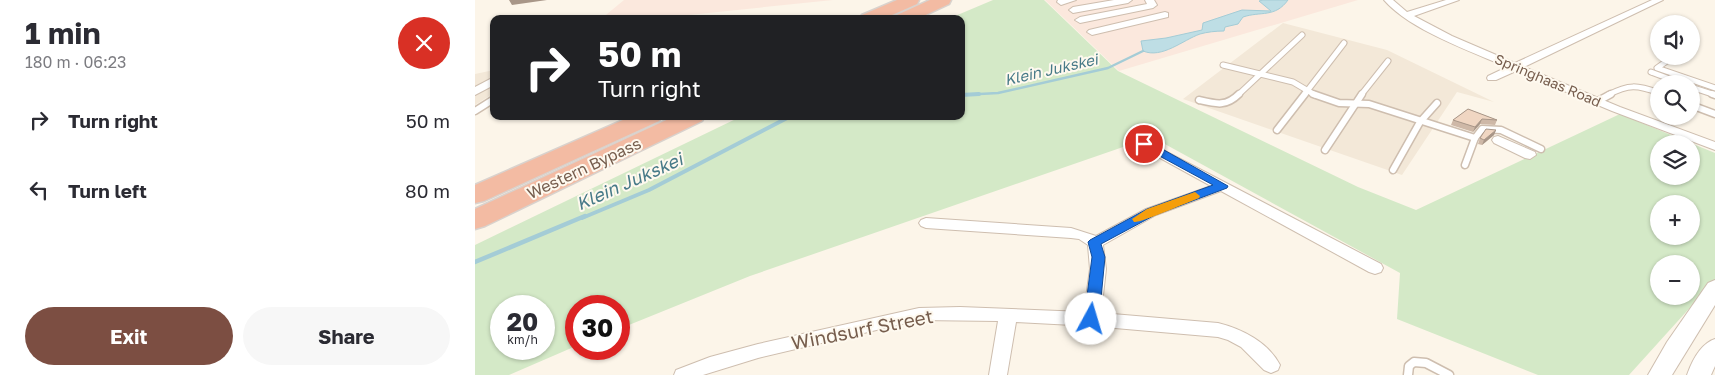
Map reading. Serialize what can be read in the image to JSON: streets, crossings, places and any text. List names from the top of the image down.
{
  "streets": {
    "highway": ["Western Bypass"],
    "street": ["Springhaas Road", "Windsurf Street"]
  },
  "water": ["Klein Jukskei"],
  "page": {
    "heading": ["1 min", "180 m · 06:23"],
    "map_buttons": ["+", "−"],
    "turn": ["50 m", "Turn right"],
    "list": [
      {
        "name": "Turn right",
        "value": "50 m"
      },
      {
        "name": "Turn left",
        "value": "80 m"
      }
    ],
    "speed": "20 km/h",
    "limit": "30",
    "buttons": ["Exit", "Share"]
  }
}
